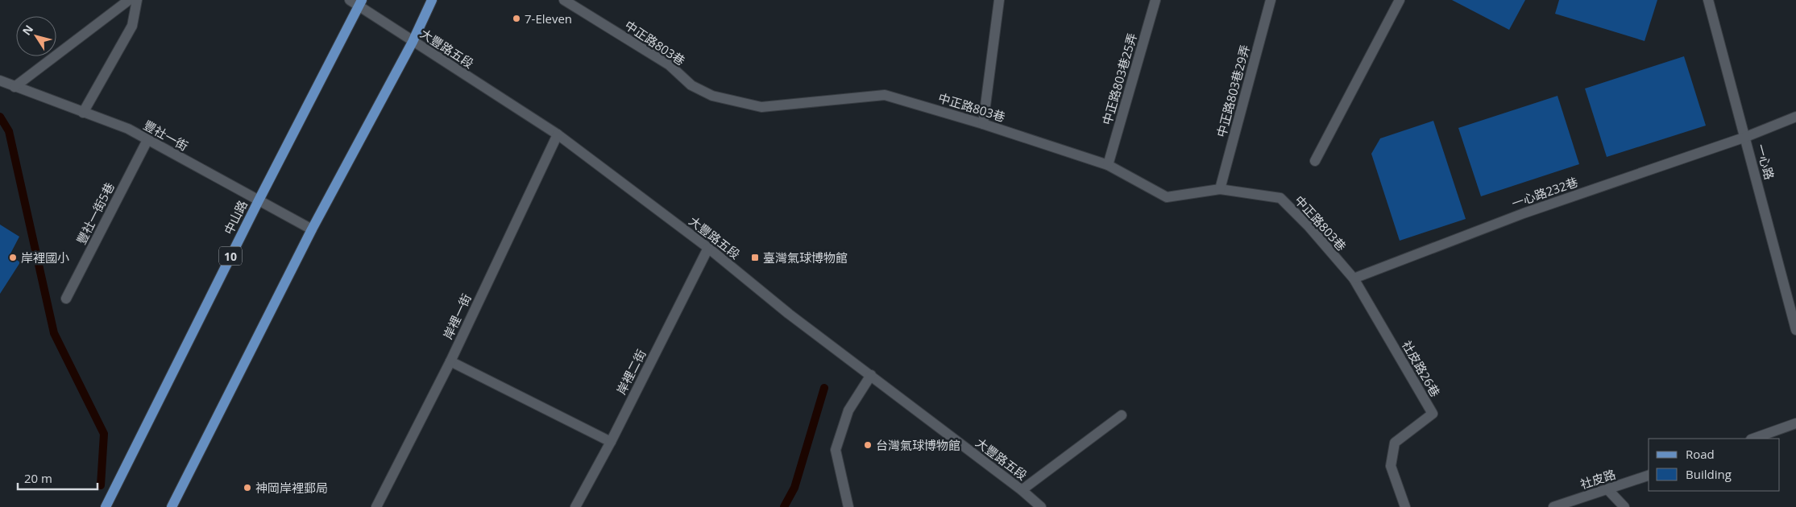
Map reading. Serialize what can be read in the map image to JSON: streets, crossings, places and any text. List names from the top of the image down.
{
  "streets": {
    "main road": ["中山路", "10"],
    "street": [
      "中正路803巷",
      "大豐路五段",
      "中正路803巷25弄",
      "中正路803巷29弄",
      "豐社一街",
      "一心路",
      "一心路232巷",
      "豐社一街5巷",
      "岸裡一街",
      "社皮路26巷",
      "岸裡二街",
      "社皮路"
    ]
  },
  "crossings": [
    ["中正路803巷", "中正路803巷25弄"],
    ["中正路803巷", "中正路803巷29弄"],
    ["中正路803巷", "一心路232巷"],
    ["中正路803巷", "社皮路26巷"],
    ["大豐路五段", "中山路"],
    ["大豐路五段", "岸裡一街"],
    ["大豐路五段", "岸裡二街"],
    ["豐社一街", "豐社一街5巷"],
    ["豐社一街", "中山路"],
    ["一心路", "一心路232巷"],
    ["一心路232巷", "社皮路26巷"]
  ],
  "places": {
    "other": [
      "7-Eleven",
      "岸裡國小",
      "台灣氣球博物館",
      "神岡岸裡郵局"
    ],
    "transit": ["臺灣氣球博物館"]
  },
  "legend": ["Road", "Building"],
  "scale_bar": "20 m",
  "north": "top left"
}
